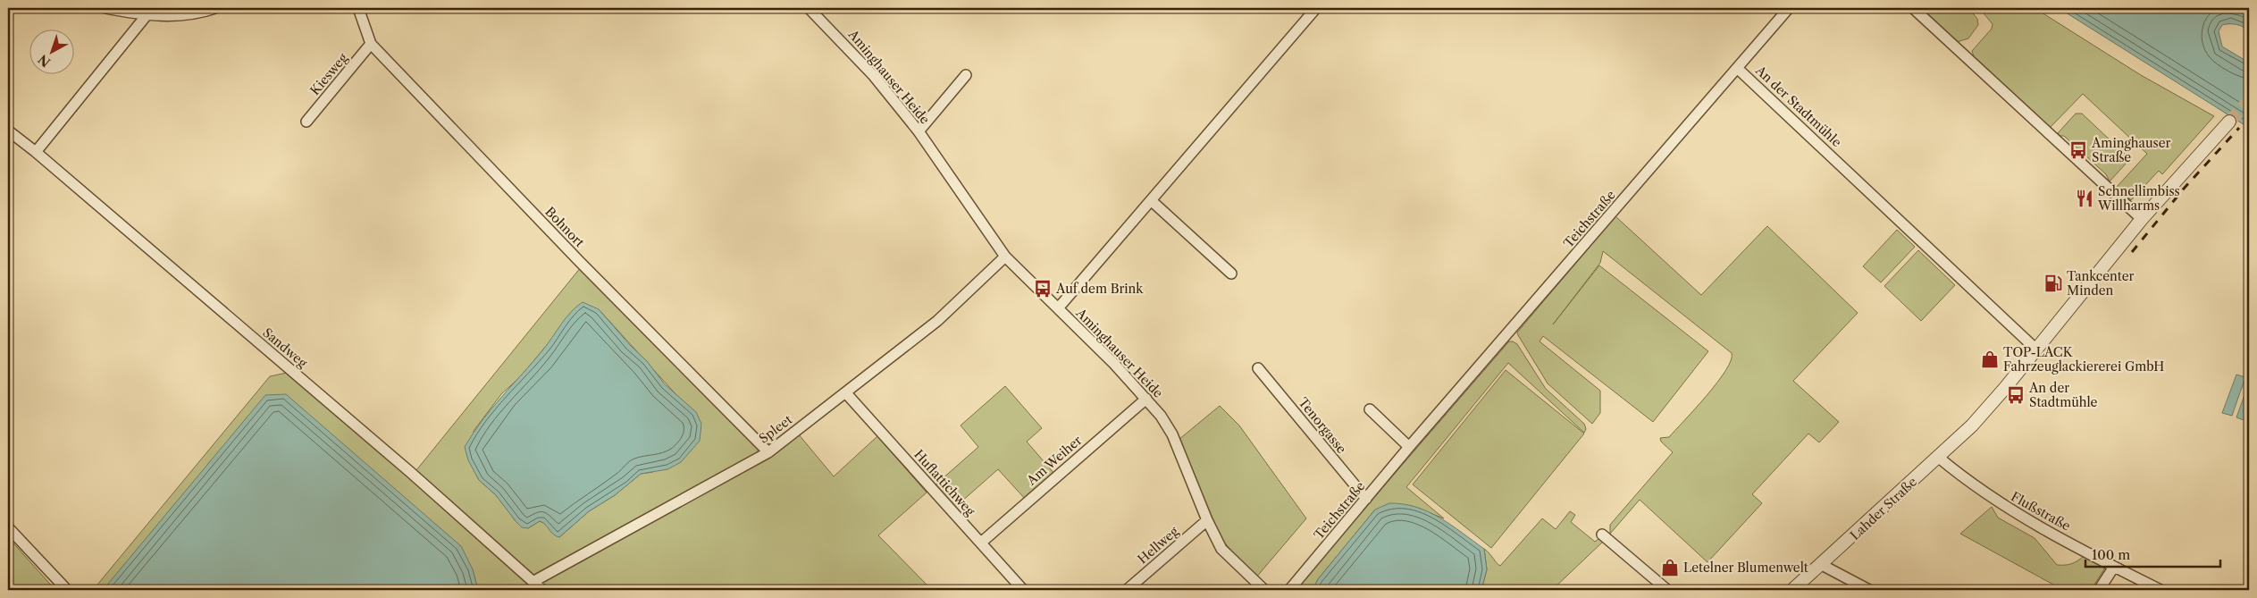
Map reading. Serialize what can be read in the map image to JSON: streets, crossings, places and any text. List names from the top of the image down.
{
  "streets": {
    "street": [
      "Kiesweg",
      "Aminghauser Heide",
      "An der Stadtmühle",
      "Teichstraße",
      "Bohnort",
      "Sandweg",
      "Tenorgasse",
      "Spleet",
      "Am Weiher",
      "Huflattichweg",
      "Lahder Straße",
      "Flußstraße",
      "Hellweg"
    ]
  },
  "crossings": [
    ["Kiesweg", "Bohnort"],
    ["Aminghauser Heide", "Spleet"],
    ["Aminghauser Heide", "Am Weiher"],
    ["Aminghauser Heide", "Hellweg"],
    ["An der Stadtmühle", "Teichstraße"],
    ["An der Stadtmühle", "Lahder Straße"],
    ["Teichstraße", "Tenorgasse"],
    ["Bohnort", "Spleet"],
    ["Sandweg", "Spleet"],
    ["Spleet", "Huflattichweg"],
    ["Am Weiher", "Huflattichweg"],
    ["Lahder Straße", "Flußstraße"]
  ],
  "places": {
    "bus stop": ["Aminghauser Straße", "Auf dem Brink", "An der Stadtmühle"],
    "restaurant": ["Schnellimbiss Willharms"],
    "fuel station": ["Tankcenter Minden"],
    "shop": ["TOP-LACK Fahrzeuglackiererei GmbH", "Letelner Blumenwelt"]
  },
  "scale_bar": "100 m",
  "north": "bottom left"
}
